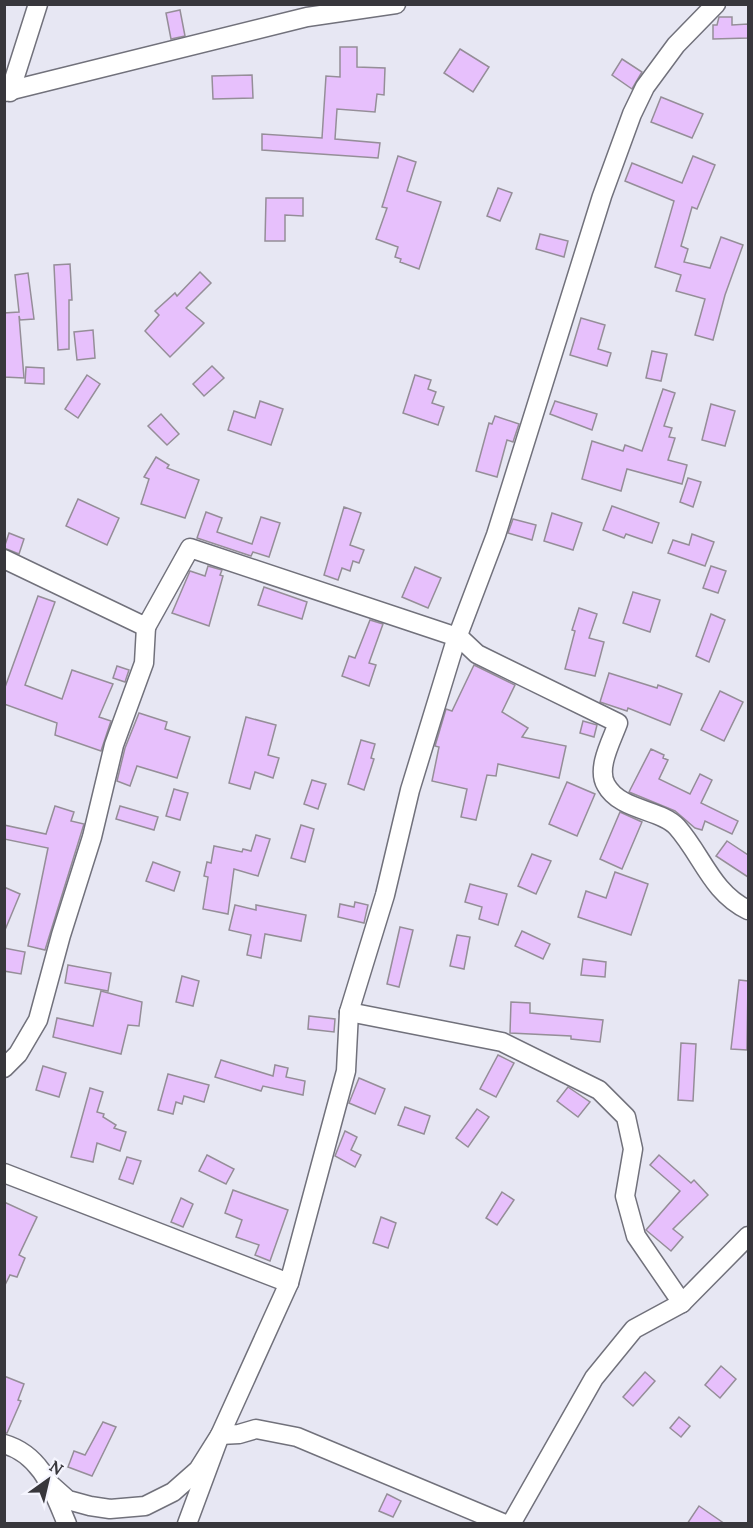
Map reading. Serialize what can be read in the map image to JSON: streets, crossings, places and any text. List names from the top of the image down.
{
  "north": "top right"
}
